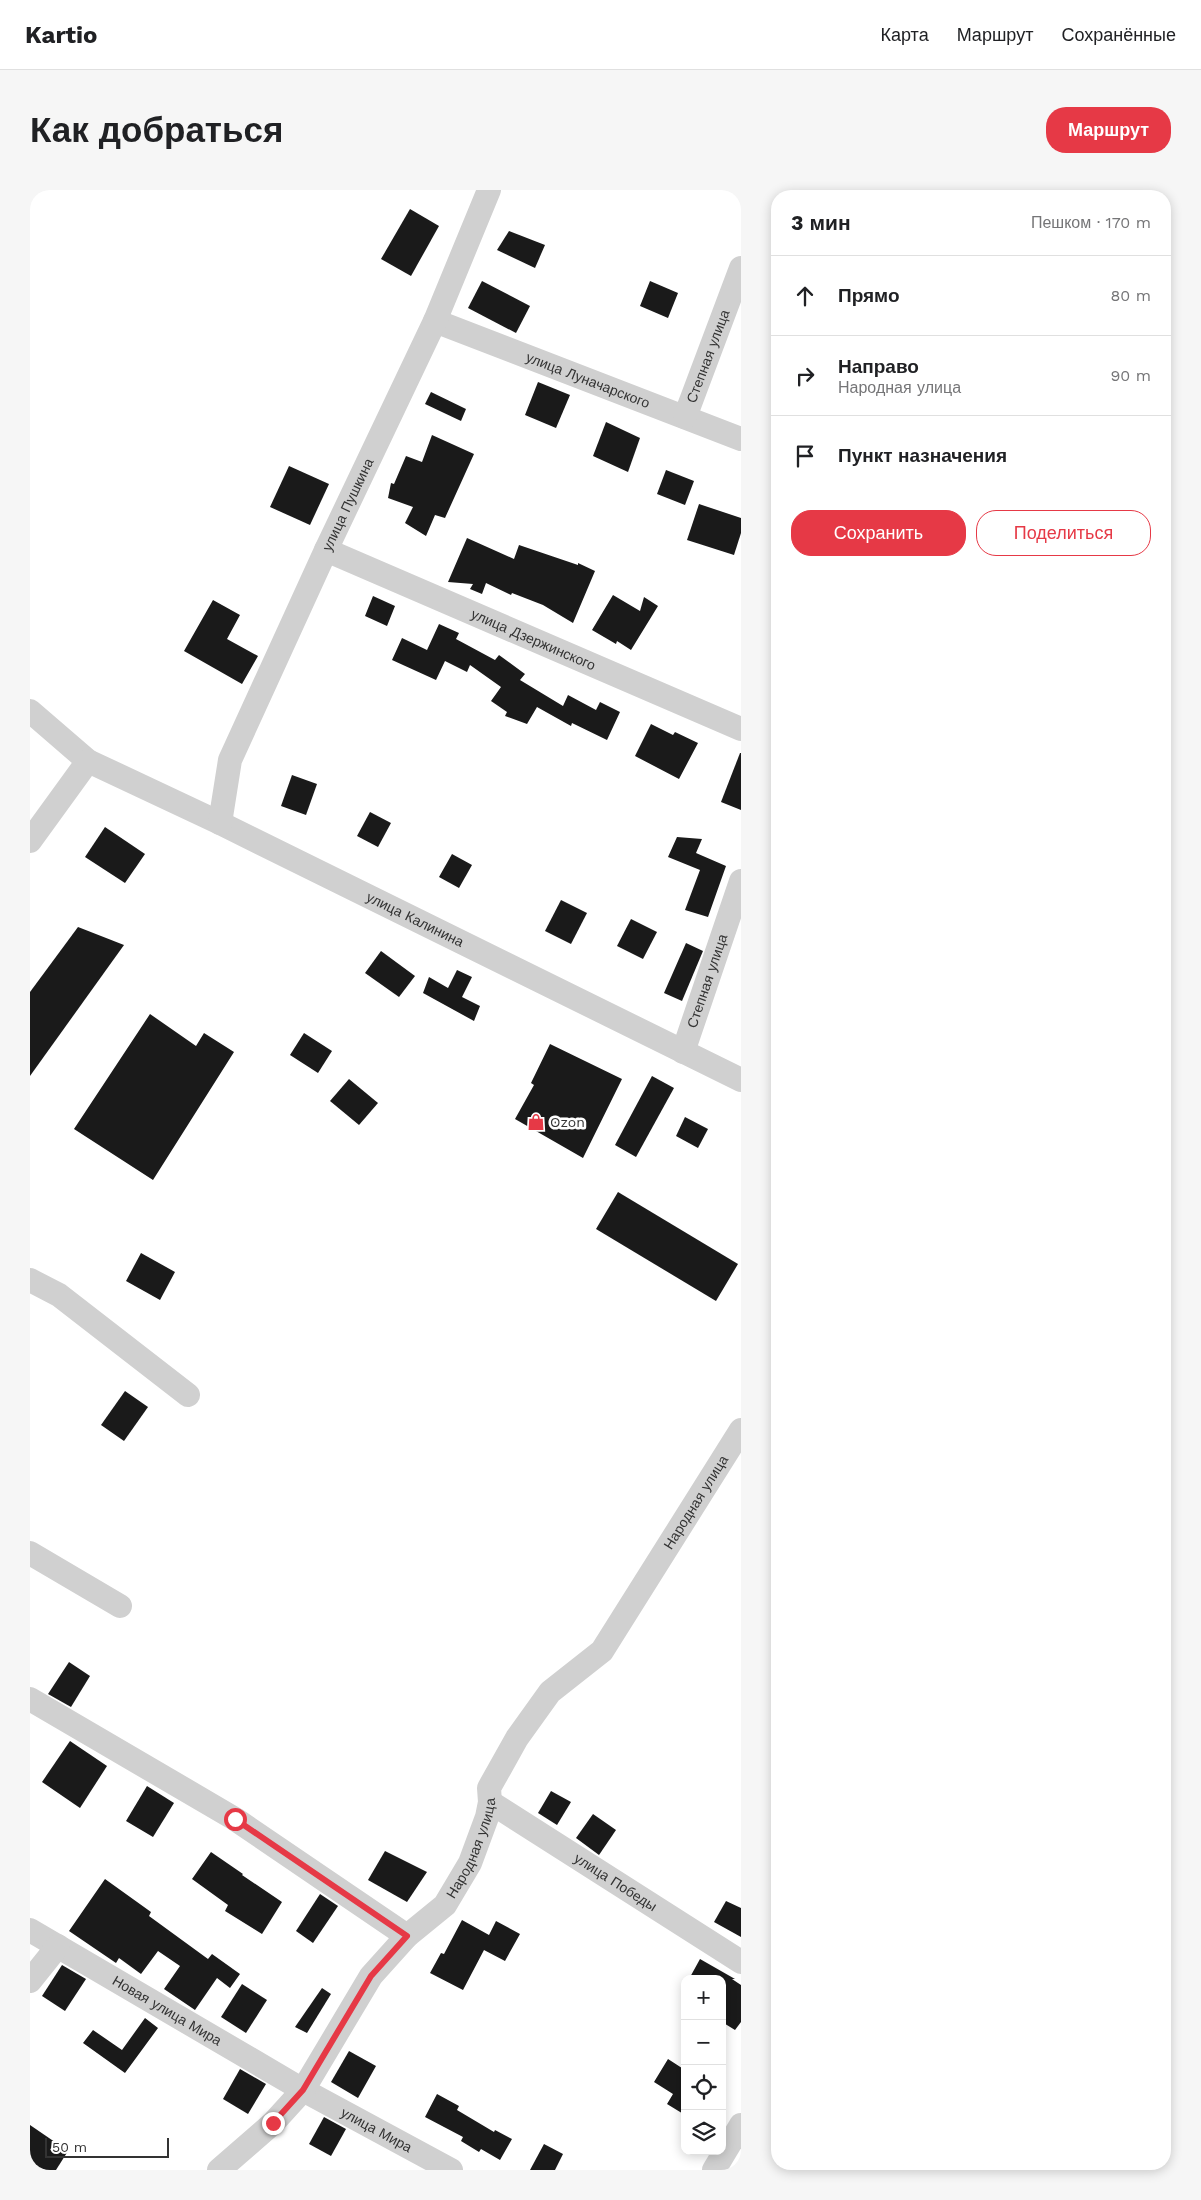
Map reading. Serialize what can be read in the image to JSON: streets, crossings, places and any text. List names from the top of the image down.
{
  "streets": {
    "street": [
      "Степная улица",
      "улица Луначарского",
      "улица Пушкина",
      "улица Дзержинского",
      "улица Калинина",
      "Народная улица",
      "улица Победы",
      "Новая улица Мира",
      "улица Мира"
    ]
  },
  "crossings": [
    ["Степная улица", "улица Луначарского"],
    ["Степная улица", "улица Калинина"],
    ["улица Луначарского", "улица Пушкина"],
    ["улица Пушкина", "улица Дзержинского"],
    ["улица Пушкина", "улица Калинина"],
    ["Народная улица", "улица Победы"],
    ["Народная улица", "Новая улица Мира"],
    ["Народная улица", "улица Мира"],
    ["Новая улица Мира", "улица Мира"]
  ],
  "places": {
    "shop": ["Ozon"]
  },
  "scale_bar": "50 m",
  "page": {
    "header": "Kartio",
    "nav": ["Карта", "Маршрут", "Сохранённые"],
    "buttons": [
      "Маршрут",
      ["Сохранить", "Поделиться"]
    ],
    "title": "Как добраться",
    "heading": ["3 мин", "Пешком · 170 m"],
    "list": [
      ["Прямо", "80 m"],
      ["Направо", "Народная улица", "90 m"],
      "Пункт назначения"
    ],
    "map_buttons": ["+", "−"],
    "scale": "50 m"
  }
}
